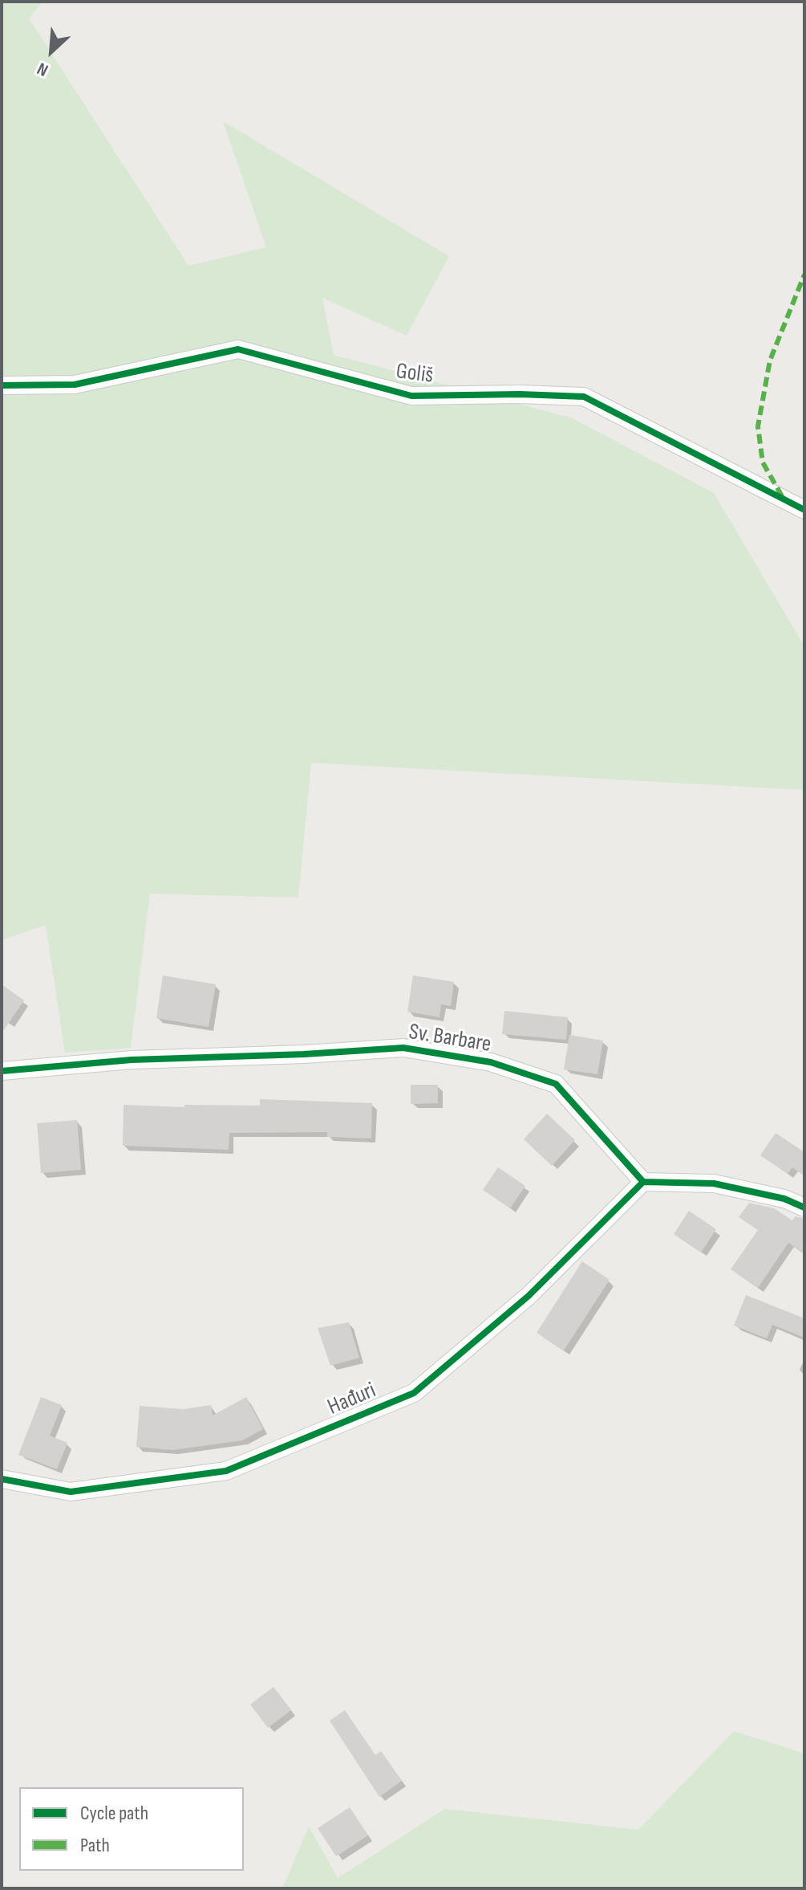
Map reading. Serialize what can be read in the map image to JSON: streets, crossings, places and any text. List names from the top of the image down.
{
  "streets": {
    "street": ["Goliš", "Sv. Barbare", "Hađuri"]
  },
  "crossings": [
    ["Sv. Barbare", "Hađuri"]
  ],
  "legend": ["Cycle path", "Path"],
  "north": "bottom left"
}
